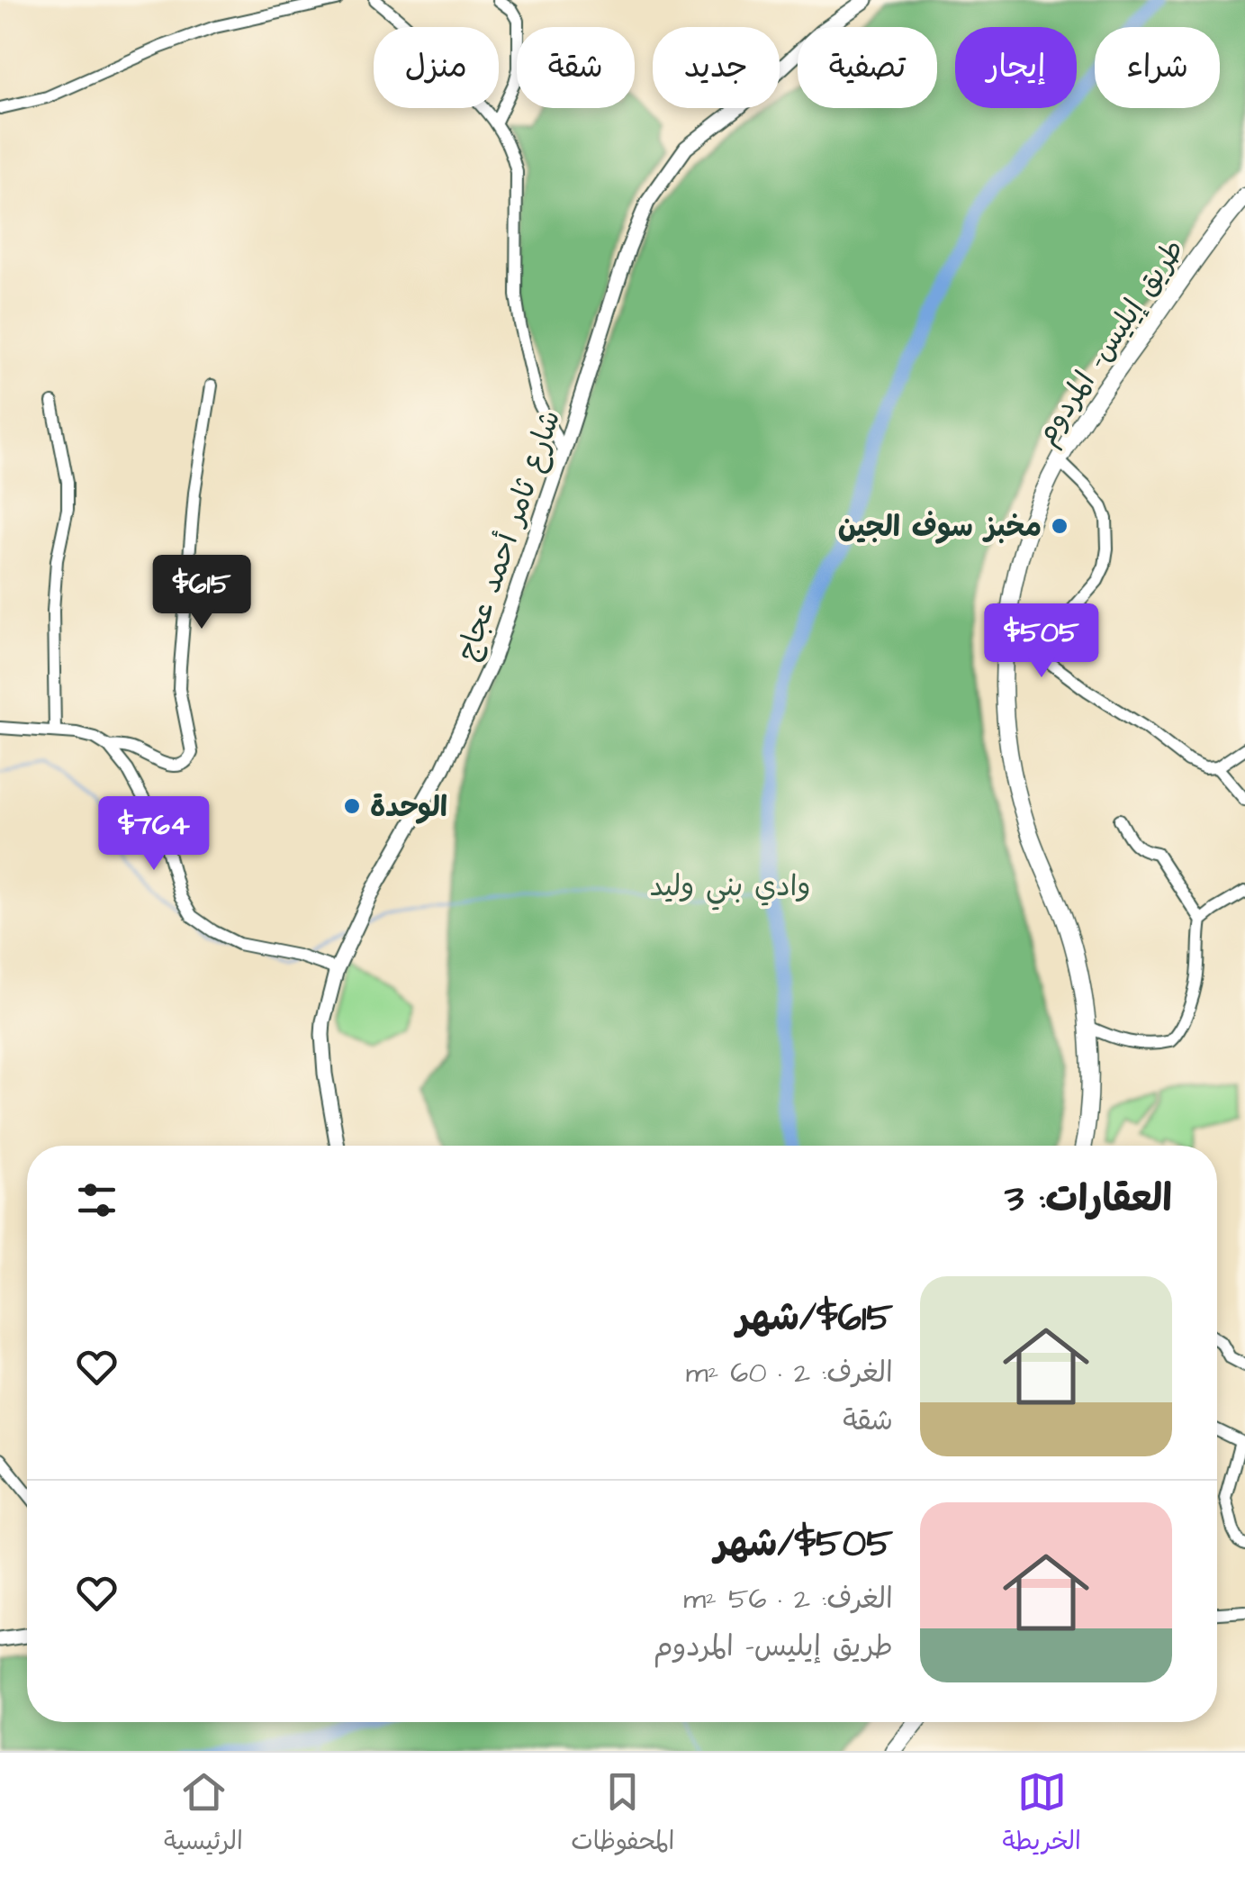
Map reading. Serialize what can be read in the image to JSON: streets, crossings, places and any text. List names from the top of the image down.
{
  "streets": {
    "highway": ["طريق إيليس- المردوم"],
    "main road": ["شارع ثامر أحمد عجاج"]
  },
  "parks": ["وادي بني وليد"],
  "places": ["مخبز سوف الجين", "الوحدة"],
  "page": {
    "chip": [
      "شراء",
      "إيجار",
      "تصفية",
      "جديد",
      "شقة",
      "منزل"
    ],
    "price": ["$615", "$505", "$764"],
    "heading": "العقارات: 3",
    "list": [
      {
        "name": "$615/شهر",
        "note": "الغرف: 2 · 60 m² · شقة"
      },
      {
        "name": "$505/شهر",
        "note": "الغرف: 2 · 56 m² · طريق إيليس- المردوم"
      }
    ],
    "tabs": ["الخريطة", "المحفوظات", "الرئيسية"]
  }
}
